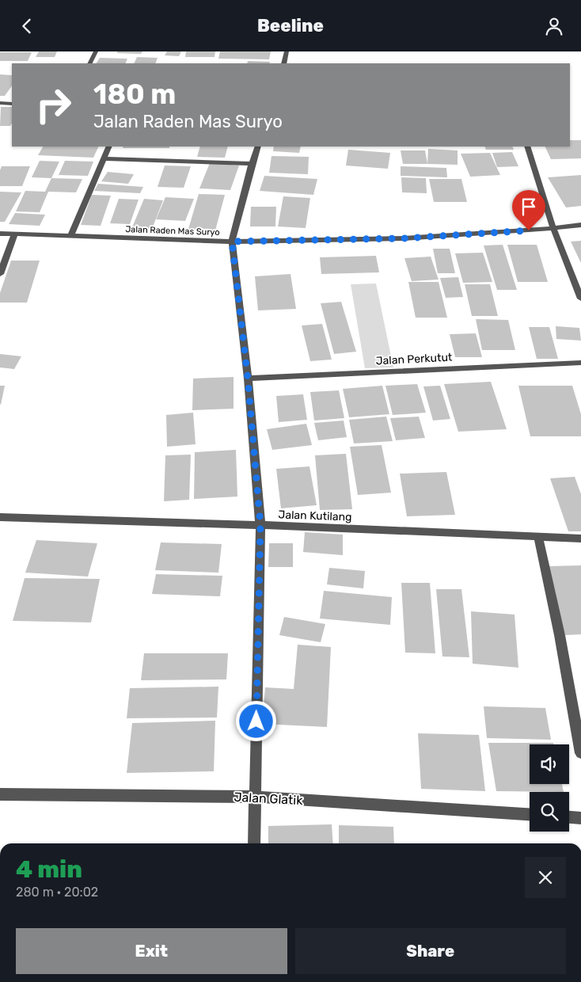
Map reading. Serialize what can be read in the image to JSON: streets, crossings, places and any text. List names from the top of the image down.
{
  "streets": {
    "street": [
      "Jalan Raden Mas Suryo",
      "Jalan Perkutut",
      "Jalan Kutilang",
      "Jalan Glatik"
    ]
  },
  "page": {
    "header": "Beeline",
    "turn": ["180 m", "Jalan Raden Mas Suryo"],
    "heading": ["4 min", "280 m · 20:02"],
    "buttons": ["Exit", "Share"]
  }
}
